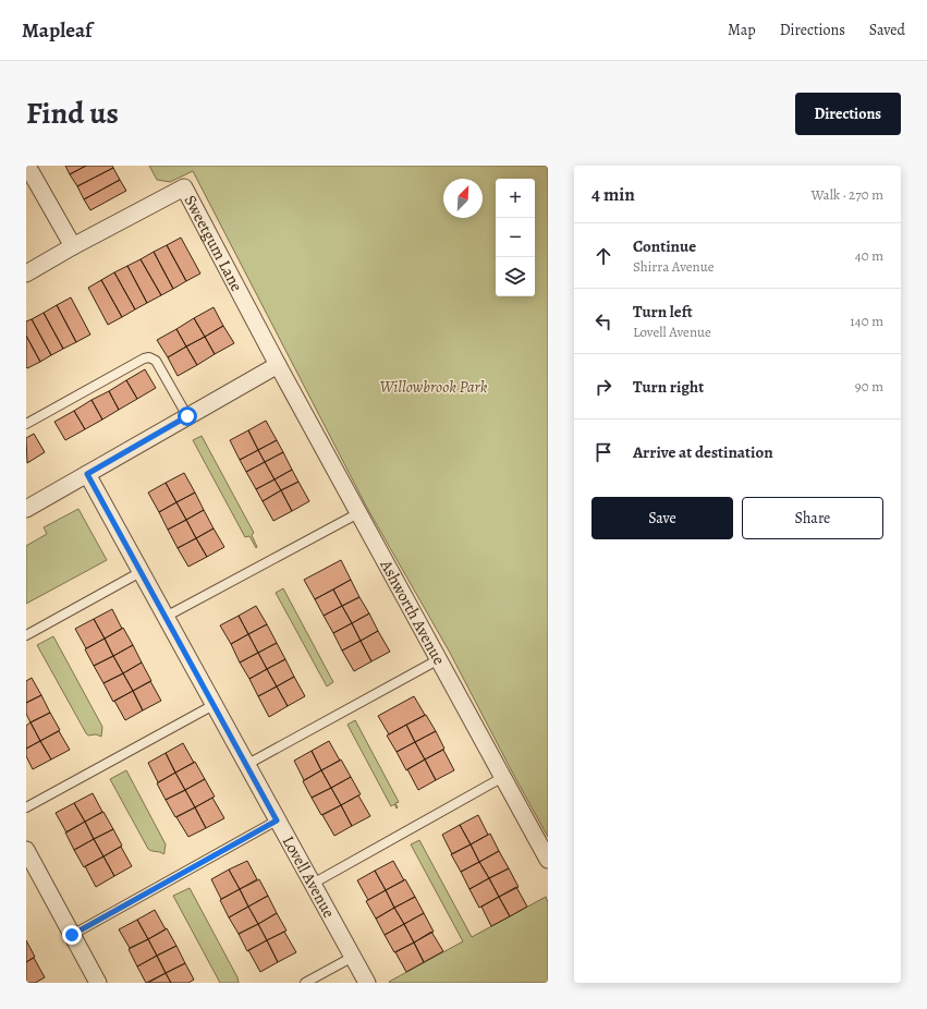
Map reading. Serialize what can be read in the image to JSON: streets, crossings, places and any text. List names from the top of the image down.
{
  "streets": {
    "street": ["Sweetgum Lane", "Ashworth Avenue", "Lovell Avenue"]
  },
  "crossings": [
    ["Sweetgum Lane", "Ashworth Avenue"]
  ],
  "parks": ["Willowbrook Park"],
  "north": "top right",
  "page": {
    "header": "Mapleaf",
    "nav": ["Map", "Directions", "Saved"],
    "title": "Find us",
    "buttons": [
      "Directions",
      ["Save", "Share"]
    ],
    "heading": ["4 min", "Walk · 270 m"],
    "map_buttons": ["+", "−"],
    "list": [
      ["Continue", "Shirra Avenue", "40 m"],
      ["Turn left", "Lovell Avenue", "140 m"],
      ["Turn right", "90 m"],
      "Arrive at destination"
    ]
  }
}
